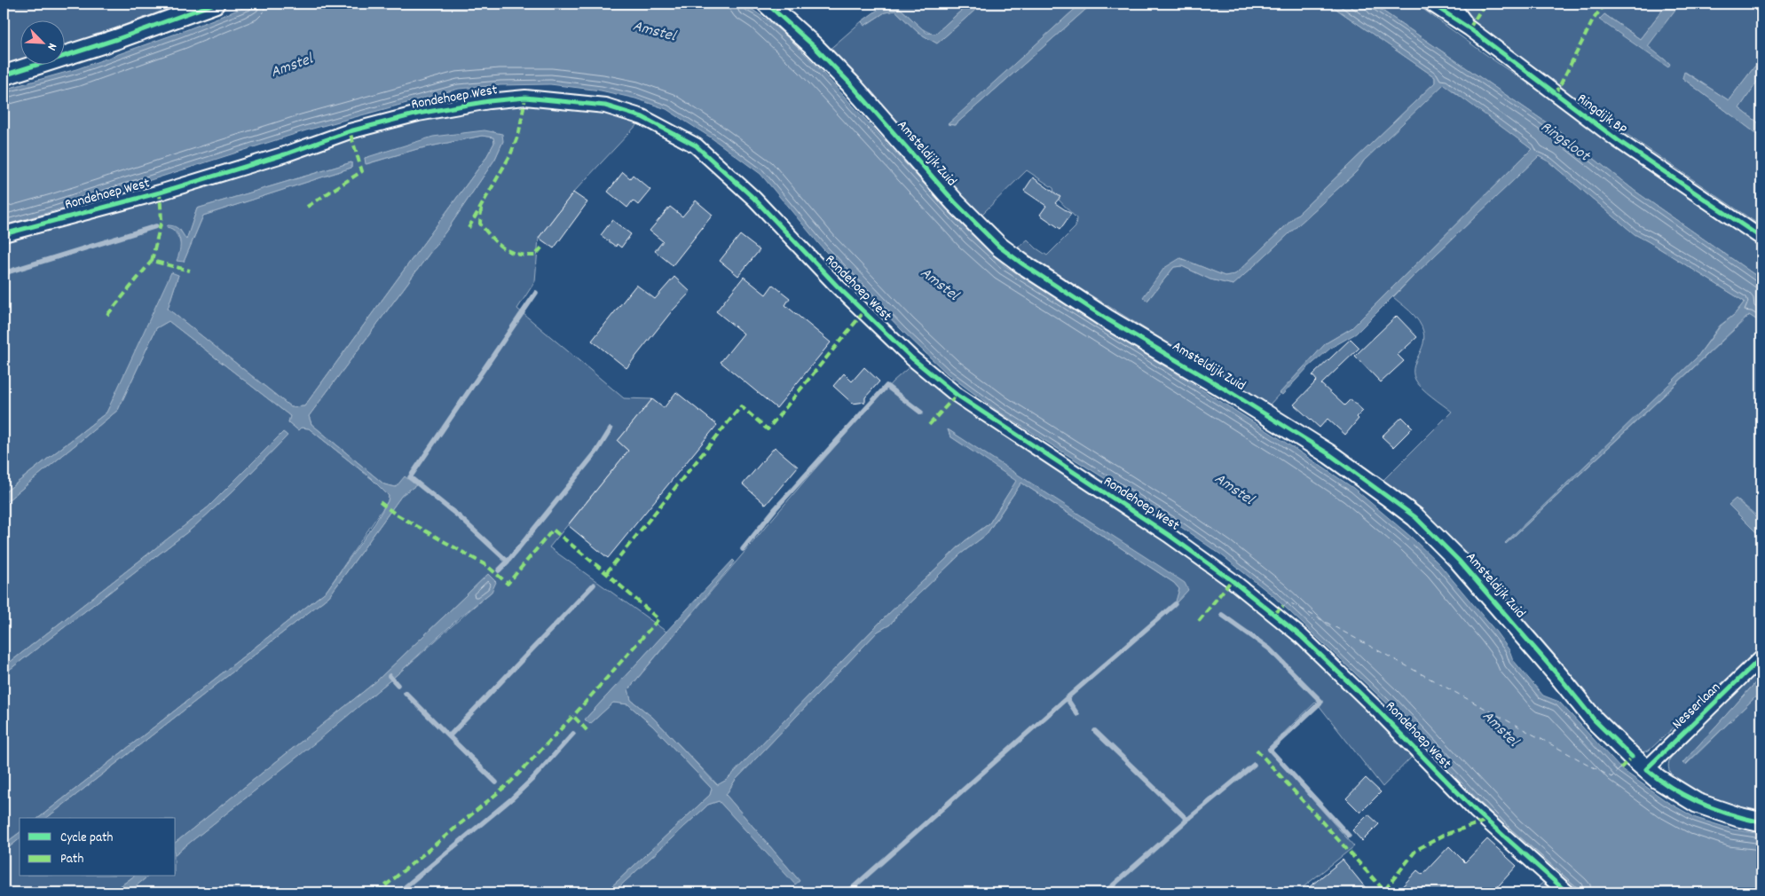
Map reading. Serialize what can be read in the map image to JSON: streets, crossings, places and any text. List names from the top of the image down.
{
  "streets": {
    "street": [
      "Rondehoep West",
      "Ringdijk BP",
      "Amsteldijk Zuid",
      "Nesserlaan"
    ]
  },
  "crossings": [
    ["Amsteldijk Zuid", "Nesserlaan"]
  ],
  "water": ["Amstel", "Ringsloot"],
  "legend": ["Cycle path", "Path"],
  "north": "bottom right"
}
